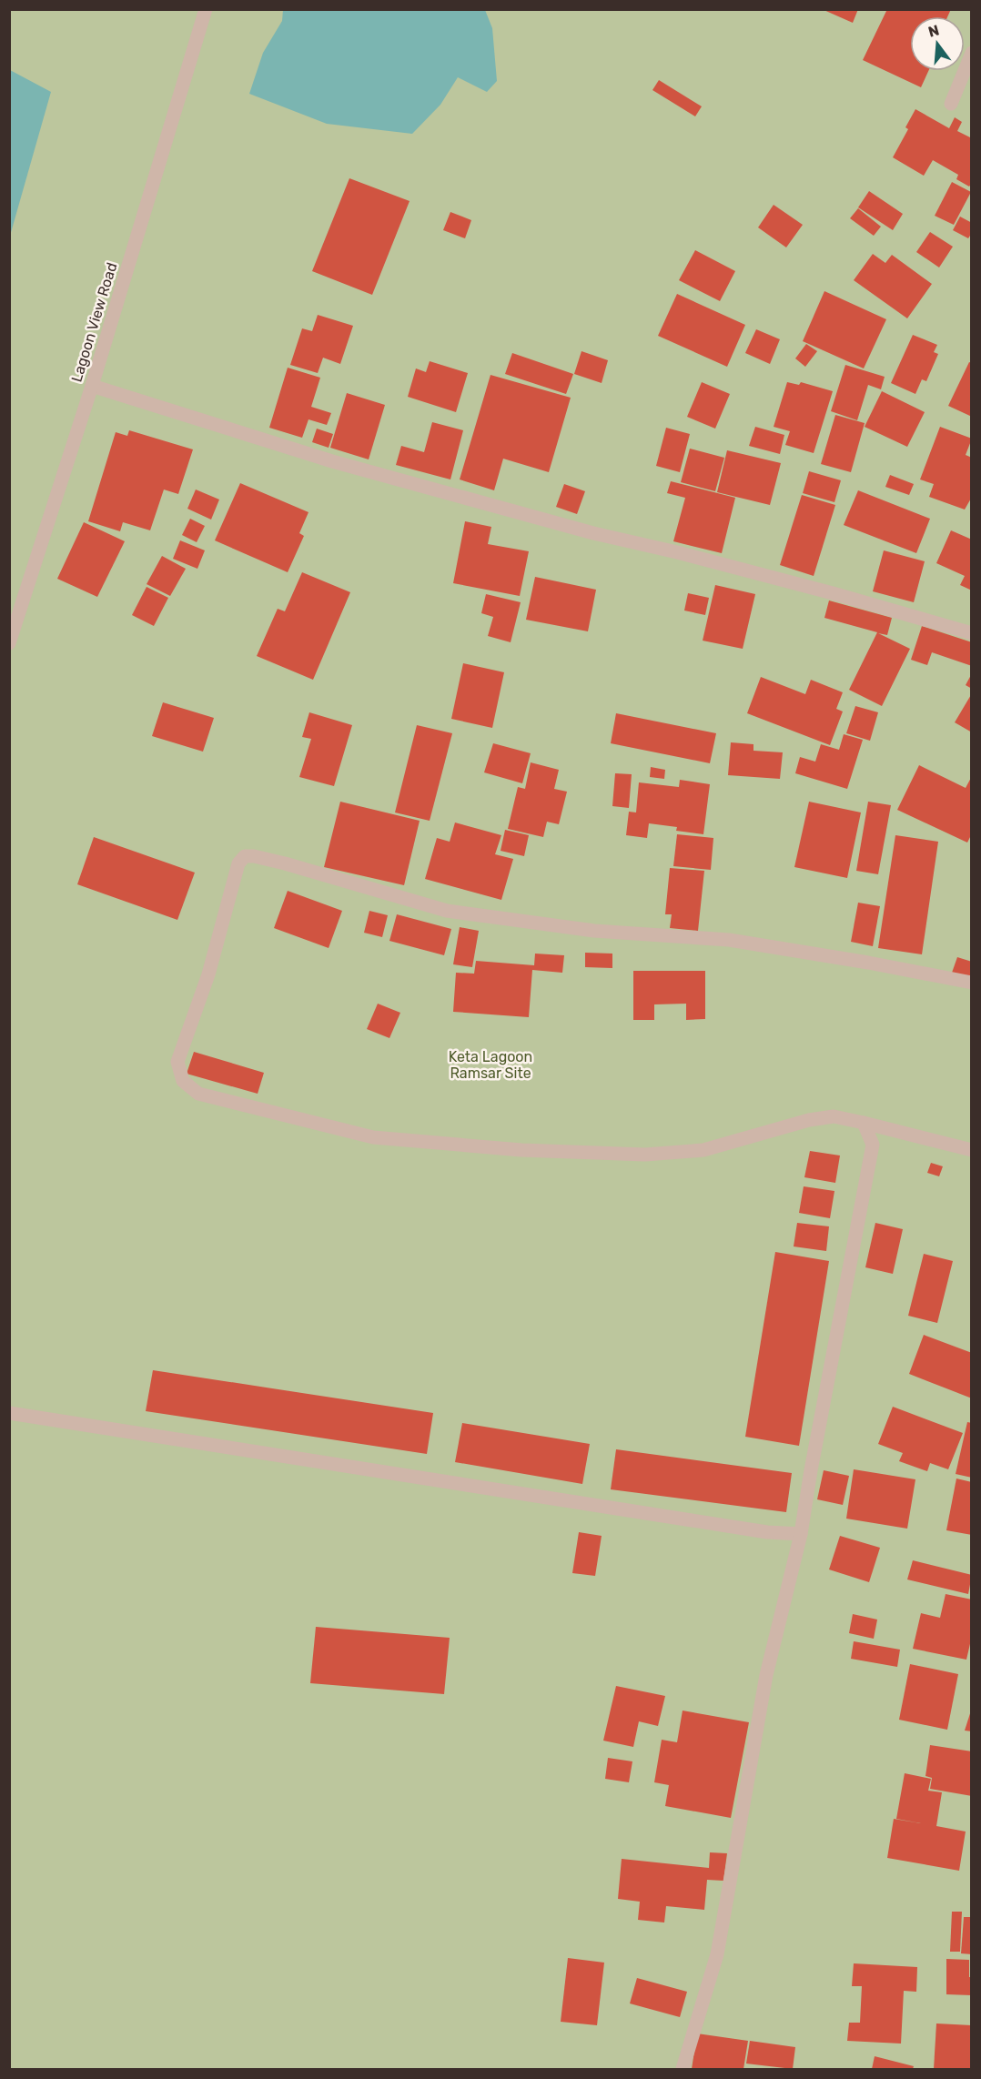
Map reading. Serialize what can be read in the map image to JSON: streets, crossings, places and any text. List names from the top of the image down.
{
  "streets": {
    "street": ["Lagoon View Road"]
  },
  "parks": ["Keta Lagoon Ramsar Site"],
  "north": "top"
}
